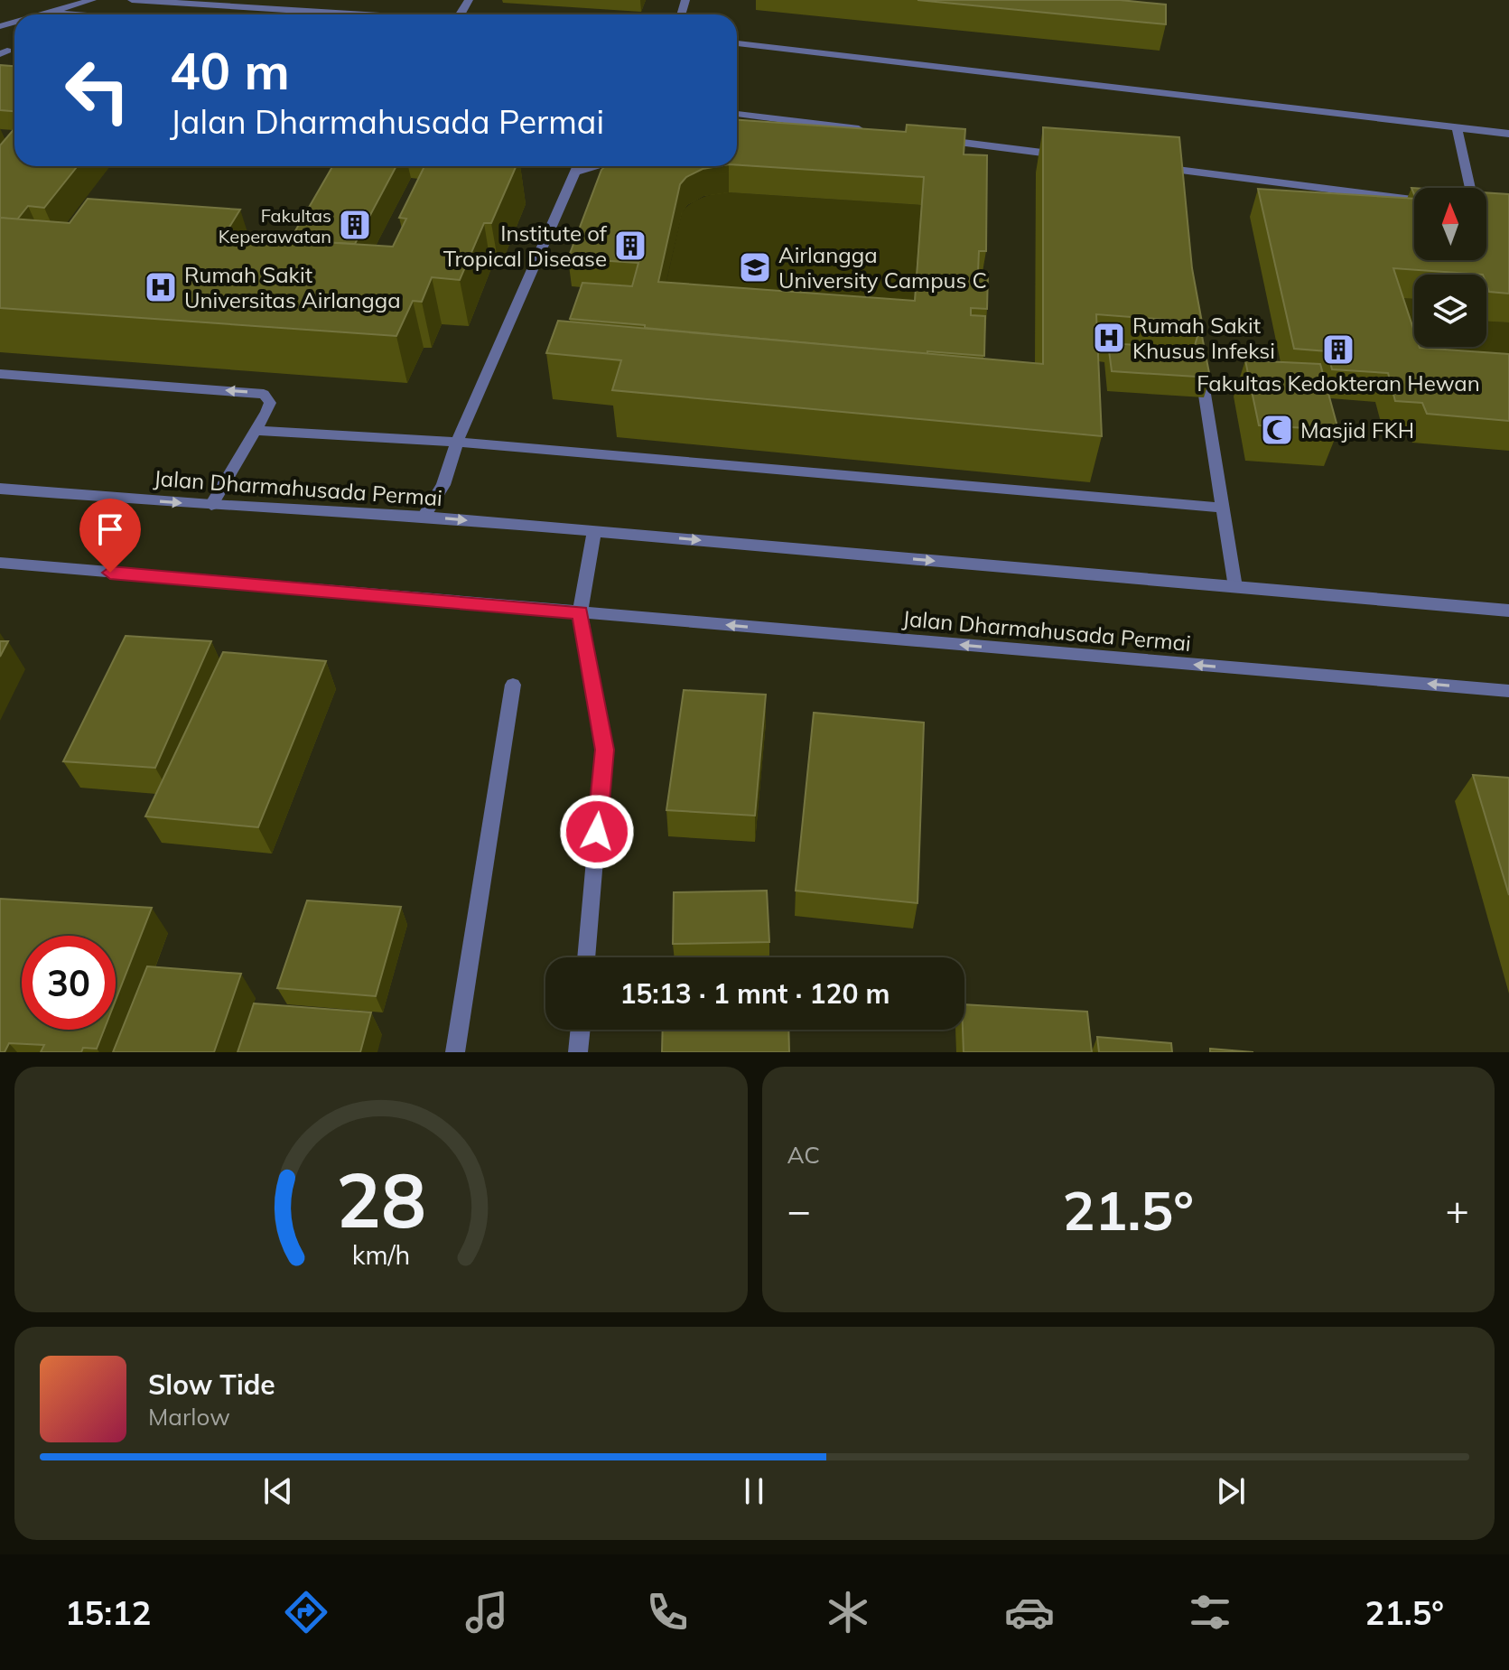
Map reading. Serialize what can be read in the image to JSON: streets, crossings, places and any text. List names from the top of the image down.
{
  "streets": {
    "street": ["Jalan Dharmahusada Permai"]
  },
  "places": {
    "building": ["Fakultas Keperawatan", "Institute of Tropical Disease", "Fakultas Kedokteran Hewan"],
    "school or university": ["Airlangga University Campus C"],
    "hospital": ["Rumah Sakit Universitas Airlangga", "Rumah Sakit Khusus Infeksi"],
    "mosque": ["Masjid FKH"]
  },
  "north": "top",
  "page": {
    "turn": ["40 m", "Jalan Dharmahusada Permai"],
    "limit": "30",
    "trip": "15:13 · 1 mnt · 120 m",
    "tile": "AC",
    "heat": ["−", "21.5°", "+"],
    "song": ["Slow Tide", "Marlow"],
    "tabs": ["15:12", "21.5°"],
    "gauge": ["28", "km/h"]
  }
}
